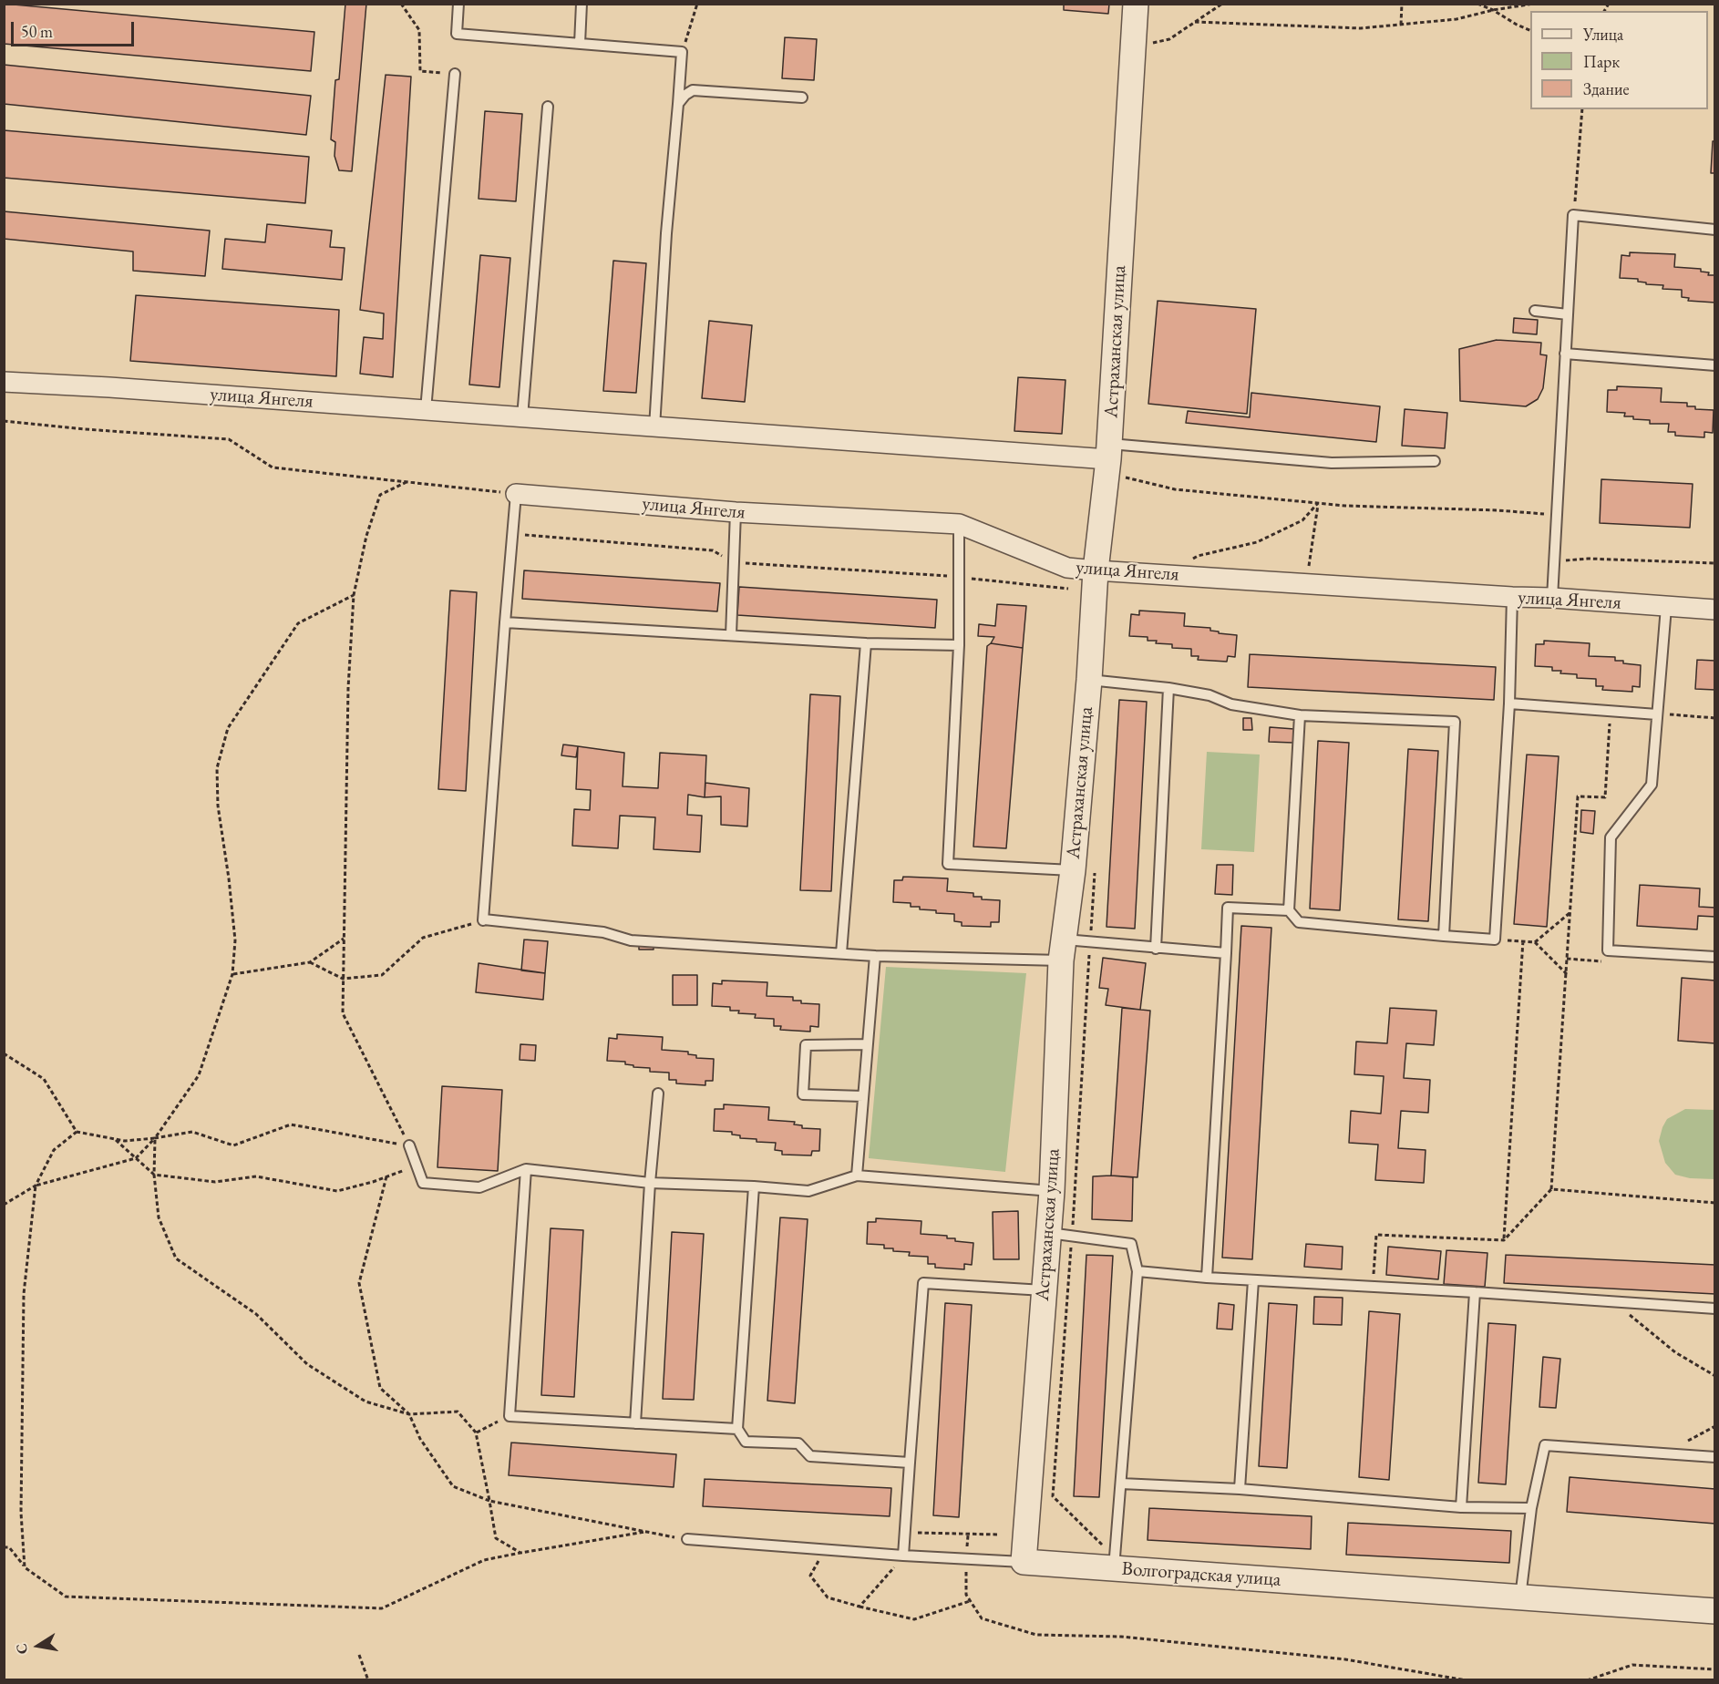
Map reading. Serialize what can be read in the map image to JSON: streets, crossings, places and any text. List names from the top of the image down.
{
  "streets": {
    "street": ["Астраханская улица", "улица Янгеля", "Волгоградская улица"]
  },
  "crossings": [
    ["Астраханская улица", "улица Янгеля"],
    ["Астраханская улица", "Волгоградская улица"]
  ],
  "legend": ["Улица", "Парк", "Здание"],
  "scale_bar": "50 m",
  "north": "left"
}
